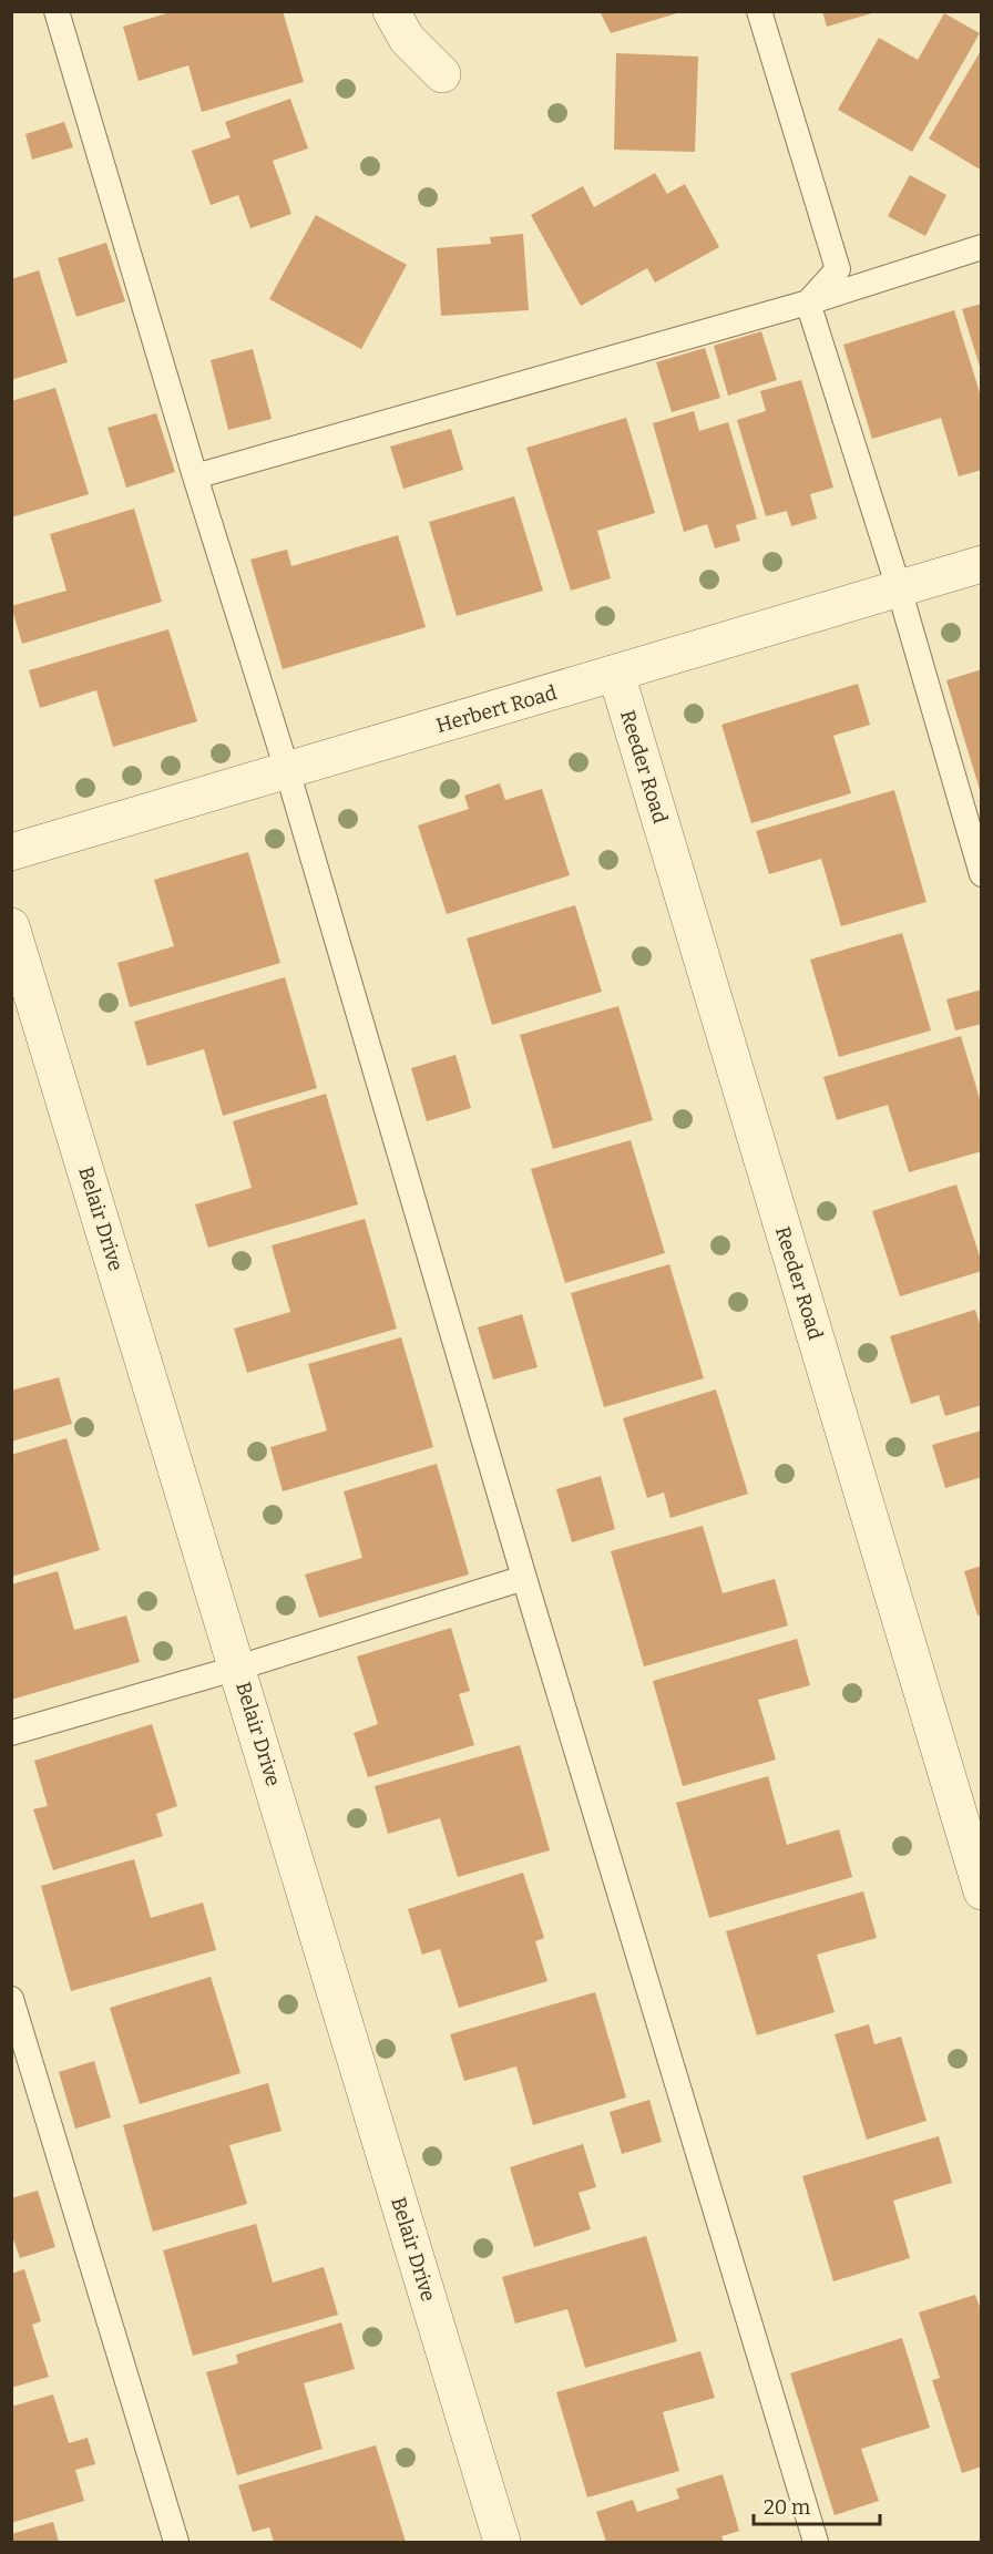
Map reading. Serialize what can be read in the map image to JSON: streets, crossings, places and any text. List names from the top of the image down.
{
  "streets": {
    "street": ["Herbert Road", "Reeder Road", "Belair Drive"]
  },
  "crossings": [
    ["Herbert Road", "Reeder Road"]
  ],
  "scale_bar": "20 m"
}
